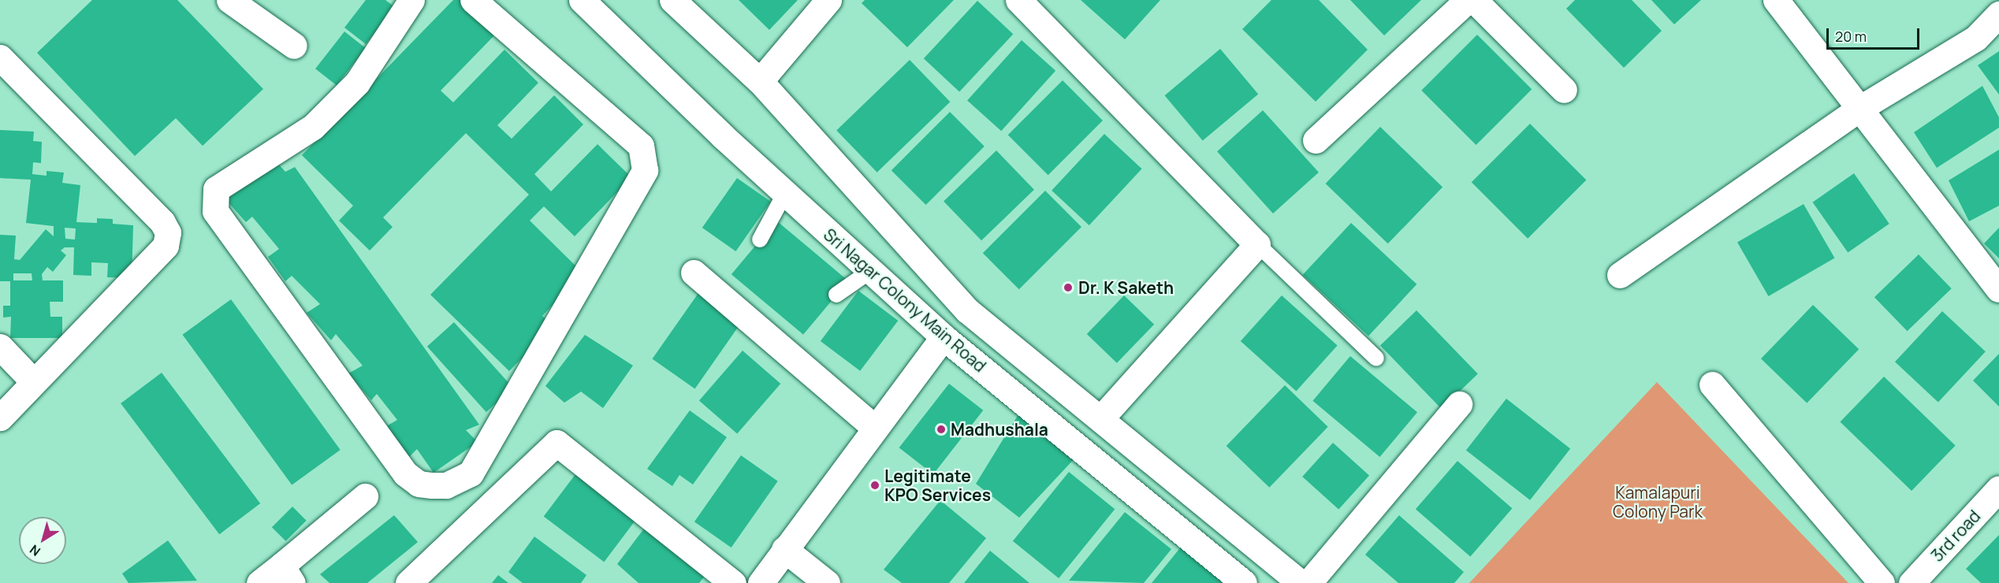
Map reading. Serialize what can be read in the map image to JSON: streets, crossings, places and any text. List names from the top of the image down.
{
  "streets": {
    "street": ["Sri Nagar Colony Main Road", "3rd road"]
  },
  "parks": ["Kamalapuri Colony Park"],
  "places": ["Dr. K Saketh", "Madhushala", "Legitimate KPO Services"],
  "scale_bar": "20 m",
  "north": "bottom left"
}
